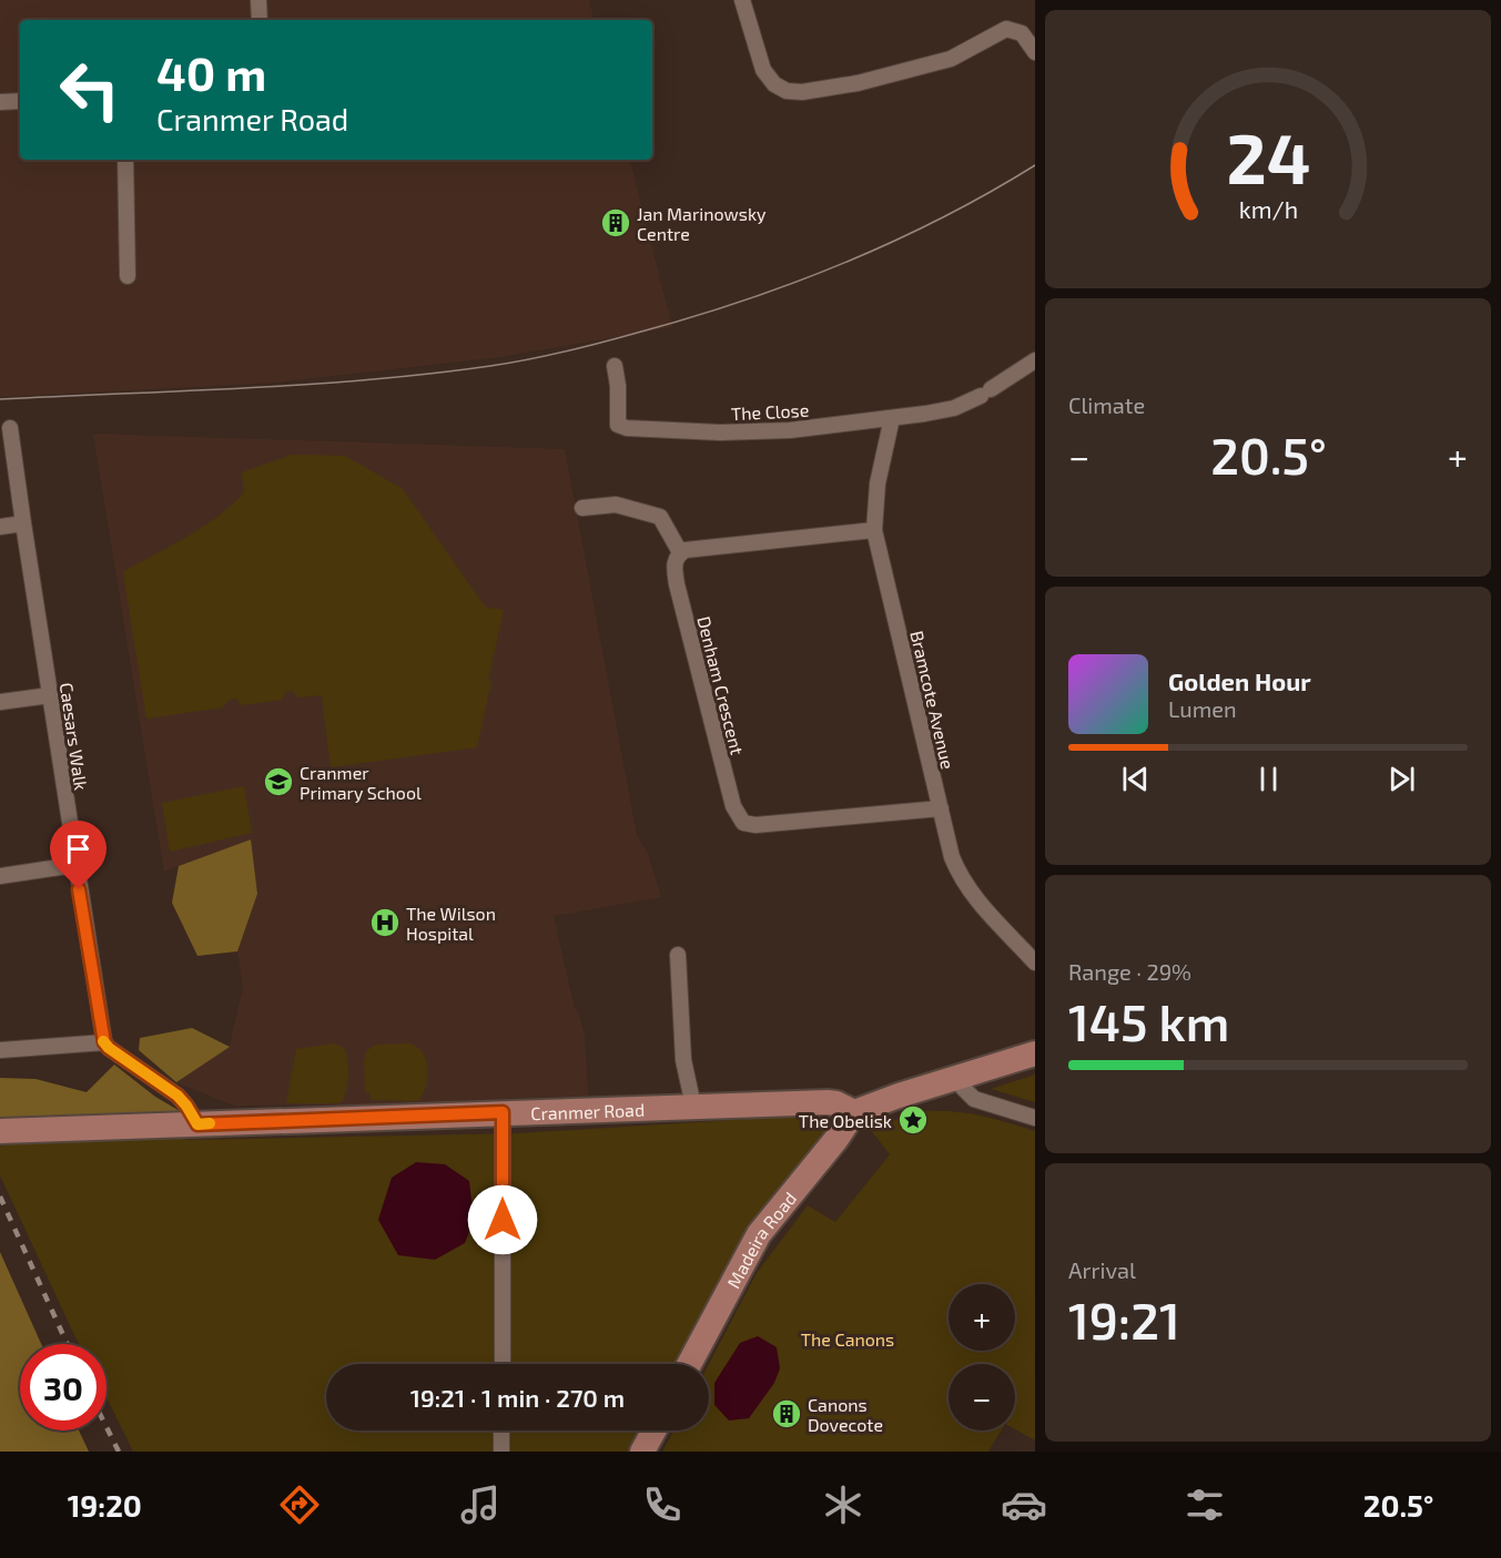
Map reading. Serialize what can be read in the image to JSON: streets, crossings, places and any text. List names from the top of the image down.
{
  "streets": {
    "main road": ["Cranmer Road", "Madeira Road"],
    "street": [
      "The Close",
      "Denham Crescent",
      "Bramcote Avenue",
      "Caesars Walk"
    ]
  },
  "crossings": [
    ["The Close", "Bramcote Avenue"],
    ["Denham Crescent", "Bramcote Avenue"],
    ["Cranmer Road", "Madeira Road"]
  ],
  "parks": ["The Canons"],
  "places": {
    "building": ["Jan Marinowsky Centre", "Canons Dovecote"],
    "school or university": ["Cranmer Primary School"],
    "hospital": ["The Wilson Hospital"],
    "place": ["The Obelisk"]
  },
  "page": {
    "turn": ["40 m", "Cranmer Road"],
    "tile": [
      "Climate",
      ["Range · 29%", "145 km"],
      ["Arrival", "19:21"]
    ],
    "heat": ["−", "20.5°", "+"],
    "song": ["Golden Hour", "Lumen"],
    "map_buttons": ["+", "−"],
    "limit": "30",
    "trip": "19:21 · 1 min · 270 m",
    "tabs": ["19:20", "20.5°"],
    "gauge": ["24", "km/h"]
  }
}
